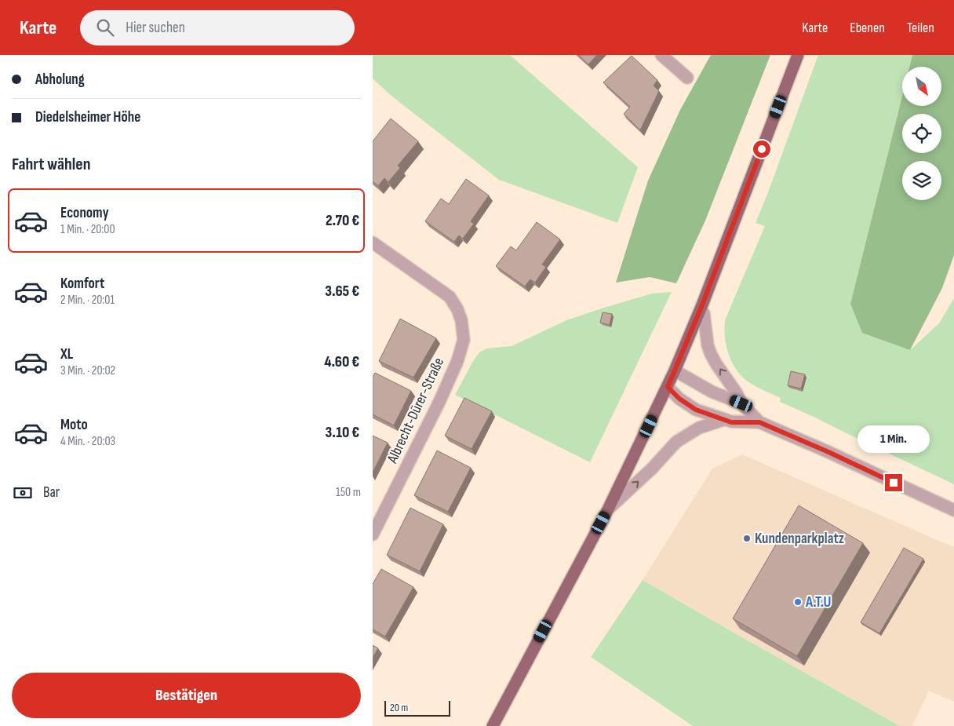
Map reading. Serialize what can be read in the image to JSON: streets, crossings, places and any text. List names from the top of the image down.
{
  "streets": {
    "street": ["Albrecht-Dürer-Straße"]
  },
  "places": ["Kundenparkplatz", "A.T.U"],
  "scale_bar": "20 m",
  "north": "bottom right",
  "page": {
    "header": "Karte",
    "search": "Hier suchen",
    "nav": ["Karte", "Ebenen", "Teilen"],
    "banner": ["Abholung", "Diedelsheimer Höhe"],
    "heading": "Fahrt wählen",
    "list": [
      {
        "name": "Economy",
        "note": "1 Min. · 20:00",
        "value": "2.70 €"
      },
      {
        "name": "Komfort",
        "note": "2 Min. · 20:01",
        "value": "3.65 €"
      },
      {
        "name": "XL",
        "note": "3 Min. · 20:02",
        "value": "4.60 €"
      },
      {
        "name": "Moto",
        "note": "4 Min. · 20:03",
        "value": "3.10 €"
      }
    ],
    "bubble": "1 Min.",
    "pay": ["Bar", "150 m"],
    "buttons": "Bestätigen",
    "scale": "20 m"
  }
}
